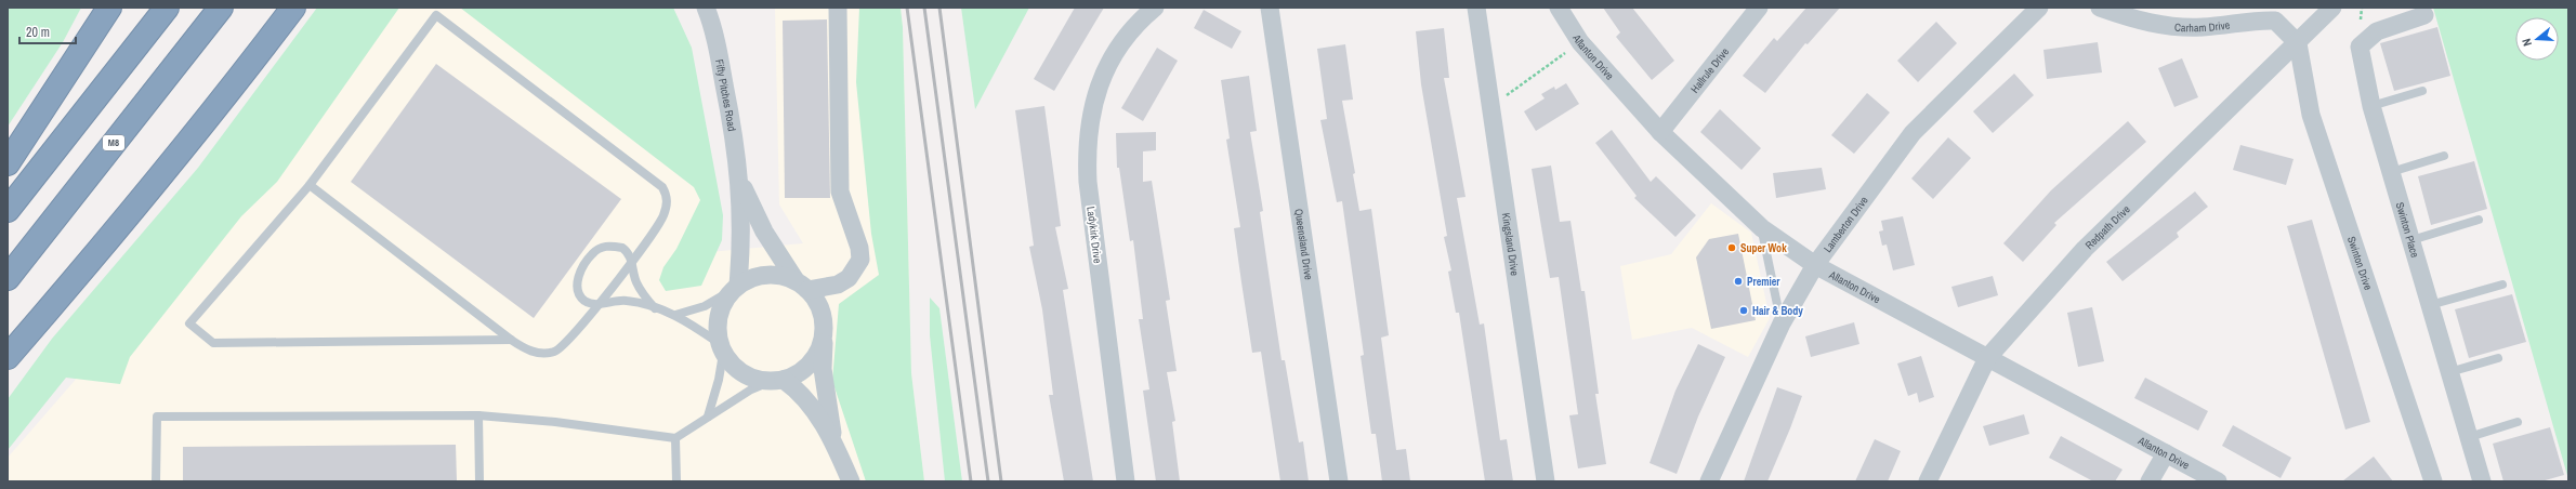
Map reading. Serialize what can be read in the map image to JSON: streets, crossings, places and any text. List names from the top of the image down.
{
  "streets": {
    "highway": ["M8"],
    "street": [
      "Carham Drive",
      "Allanton Drive",
      "Hallrule Drive",
      "Fifty Pitches Road",
      "Lamberton Drive",
      "Redpath Drive",
      "Swinton Place",
      "Ladykirk Drive",
      "Queensland Drive",
      "Kingsland Drive",
      "Swinton Drive"
    ]
  },
  "crossings": [
    ["Carham Drive", "Redpath Drive"],
    ["Carham Drive", "Swinton Drive"],
    ["Allanton Drive", "Hallrule Drive"],
    ["Allanton Drive", "Lamberton Drive"],
    ["Allanton Drive", "Redpath Drive"],
    ["Redpath Drive", "Swinton Drive"]
  ],
  "places": ["Super Wok", "Premier", "Hair & Body"],
  "scale_bar": "20 m",
  "north": "left"
}
